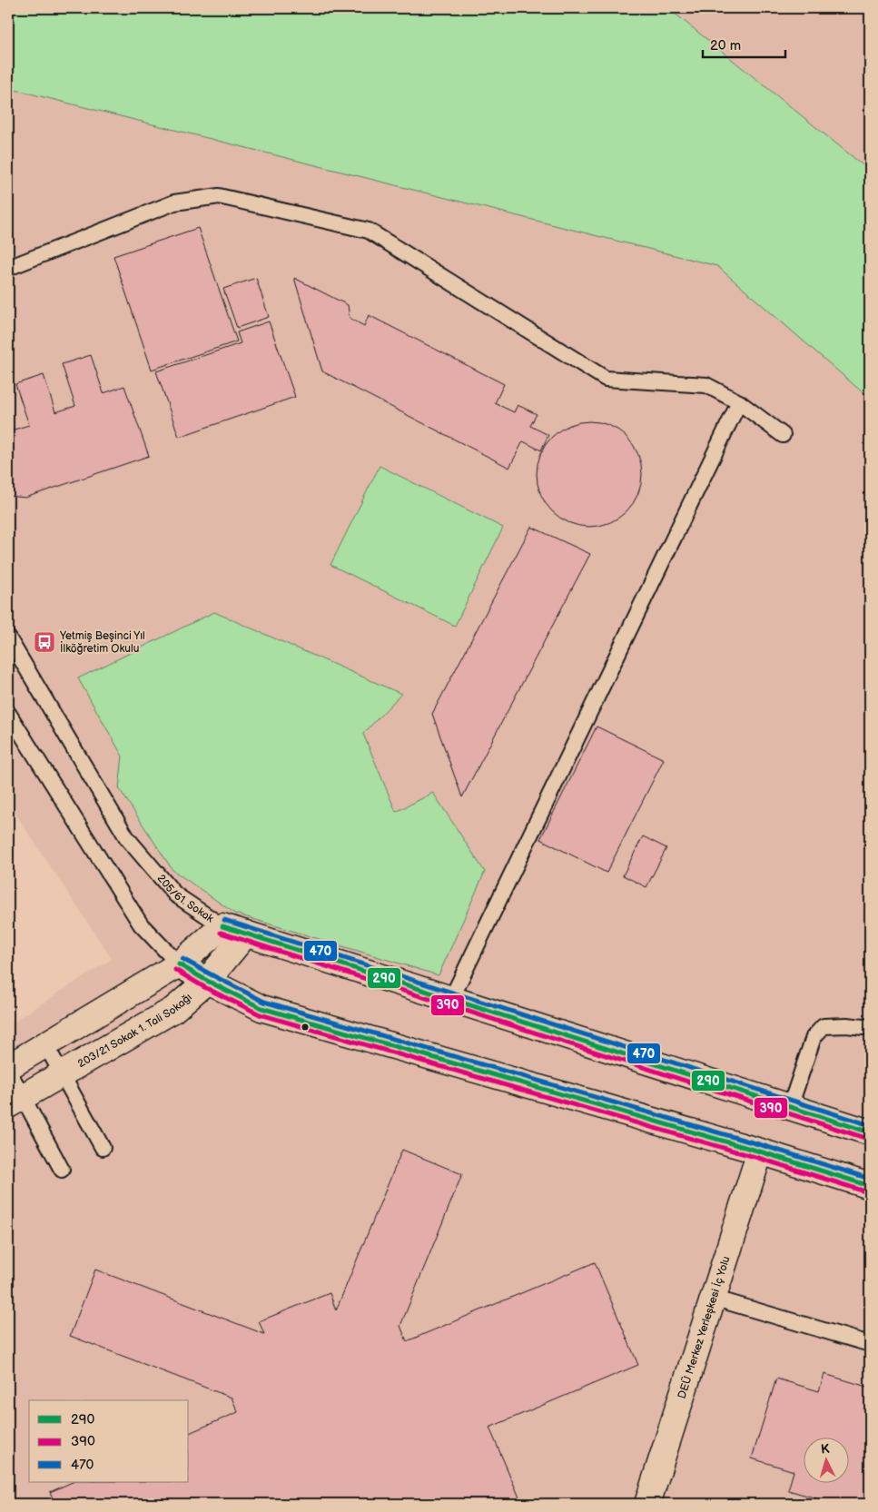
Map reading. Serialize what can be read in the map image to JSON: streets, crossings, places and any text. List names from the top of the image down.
{
  "streets": {
    "main road": ["205/61. Sokak", "203/21 Sokak 1. Tali Sokağı", "DEÜ Merkez Yerleşkesi İç Yolu"]
  },
  "crossings": [
    ["205/61. Sokak", "203/21 Sokak 1. Tali Sokağı"]
  ],
  "places": {
    "bus stop": ["Yetmiş Beşinci Yıl İlköğretim Okulu"]
  },
  "lines": ["transit line 470", "transit line 290", "transit line 390"],
  "legend": ["290", "390", "470"],
  "scale_bar": "20 m",
  "north": "top"
}
